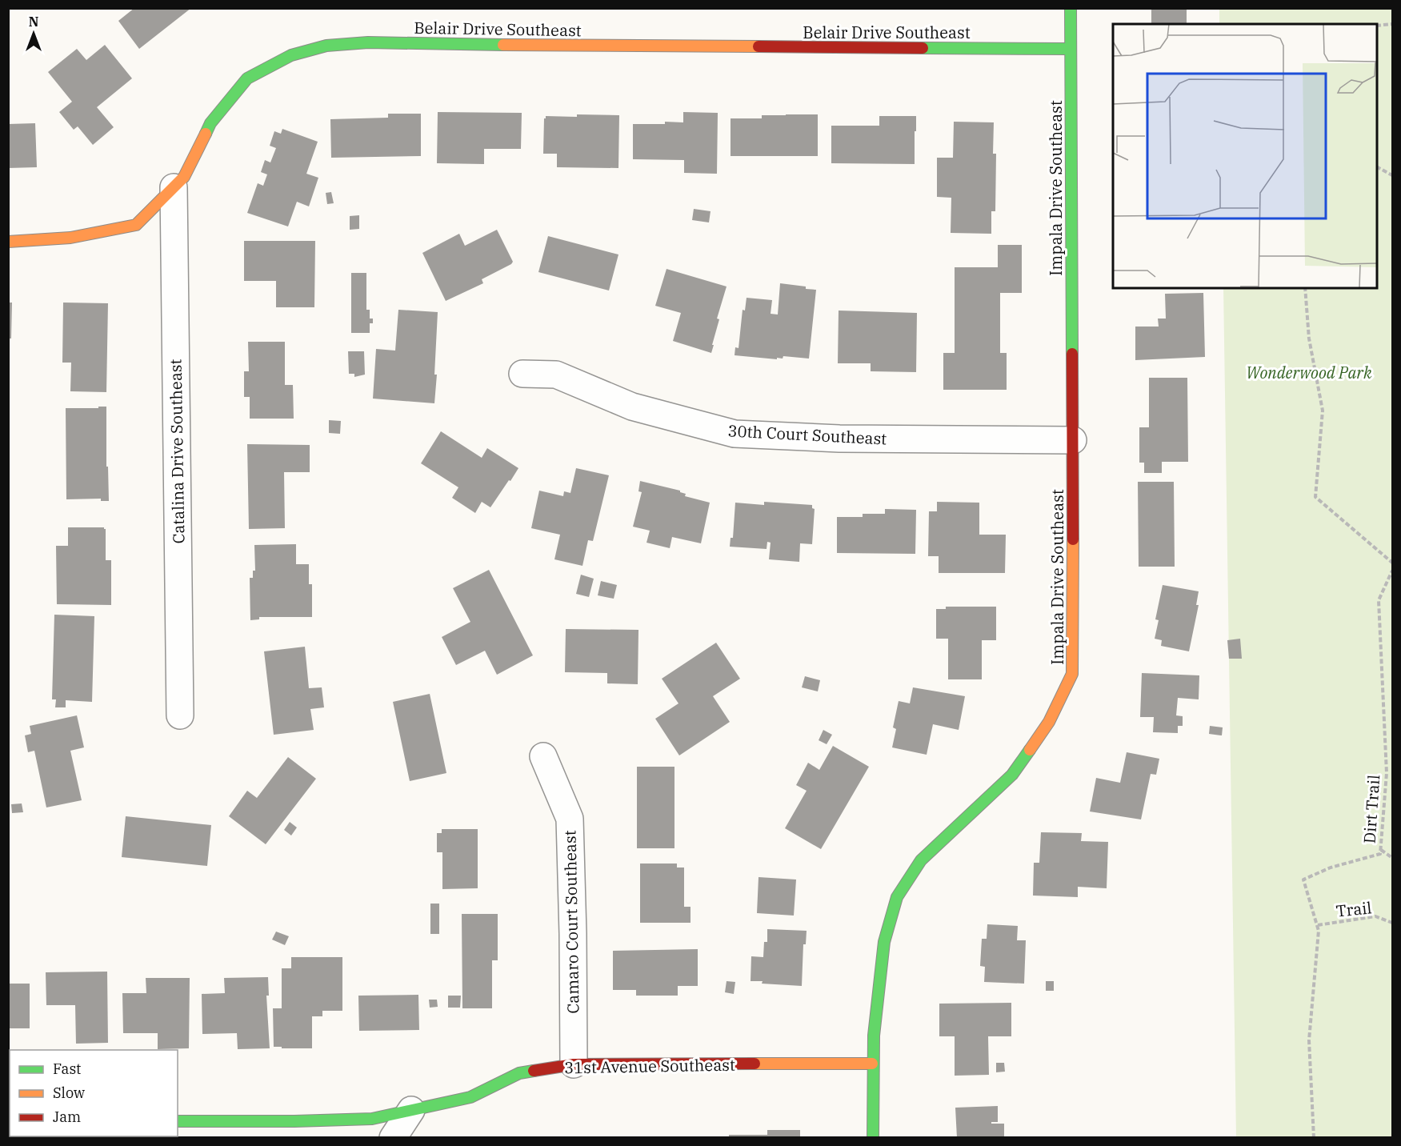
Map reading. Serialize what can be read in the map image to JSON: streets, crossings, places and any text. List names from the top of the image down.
{
  "streets": {
    "street": [
      "Belair Drive Southeast",
      "Impala Drive Southeast",
      "30th Court Southeast",
      "Catalina Drive Southeast",
      "Camaro Court Southeast",
      "31st Avenue Southeast"
    ],
    "path": ["Dirt Trail", "Trail"]
  },
  "crossings": [
    ["Belair Drive Southeast", "Impala Drive Southeast"],
    ["Belair Drive Southeast", "Catalina Drive Southeast"],
    ["Impala Drive Southeast", "30th Court Southeast"],
    ["Impala Drive Southeast", "31st Avenue Southeast"],
    ["Dirt Trail", "Trail"],
    ["Camaro Court Southeast", "31st Avenue Southeast"]
  ],
  "parks": ["Wonderwood Park"],
  "legend": ["Fast", "Slow", "Jam"],
  "north": "top"
}
